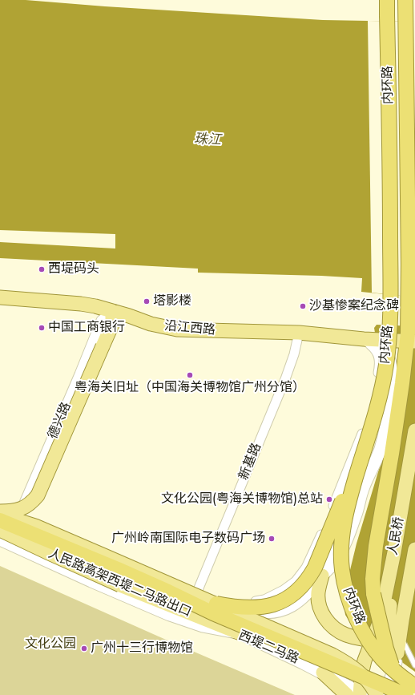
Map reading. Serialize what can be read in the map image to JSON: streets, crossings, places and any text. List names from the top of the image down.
{
  "streets": {
    "highway": ["内环路"],
    "main road": [
      "沿江西路",
      "人民桥",
      "人民路高架西堤二马路出口",
      "西堤二马路"
    ],
    "street": ["德兴路", "新基路"]
  },
  "crossings": [
    ["内环路", "沿江西路"],
    ["沿江西路", "德兴路"],
    ["沿江西路", "新基路"],
    ["人民路高架西堤二马路出口", "西堤二马路"]
  ],
  "water": ["珠江"],
  "parks": ["文化公园"],
  "places": [
    "西堤码头",
    "塔影楼",
    "沙基惨案纪念碑",
    "中国工商银行",
    "粤海关旧址（中国海关博物馆广州分馆）",
    "文化公园(粤海关博物馆)总站",
    "广州岭南国际电子数码广场",
    "广州十三行博物馆"
  ]
}
